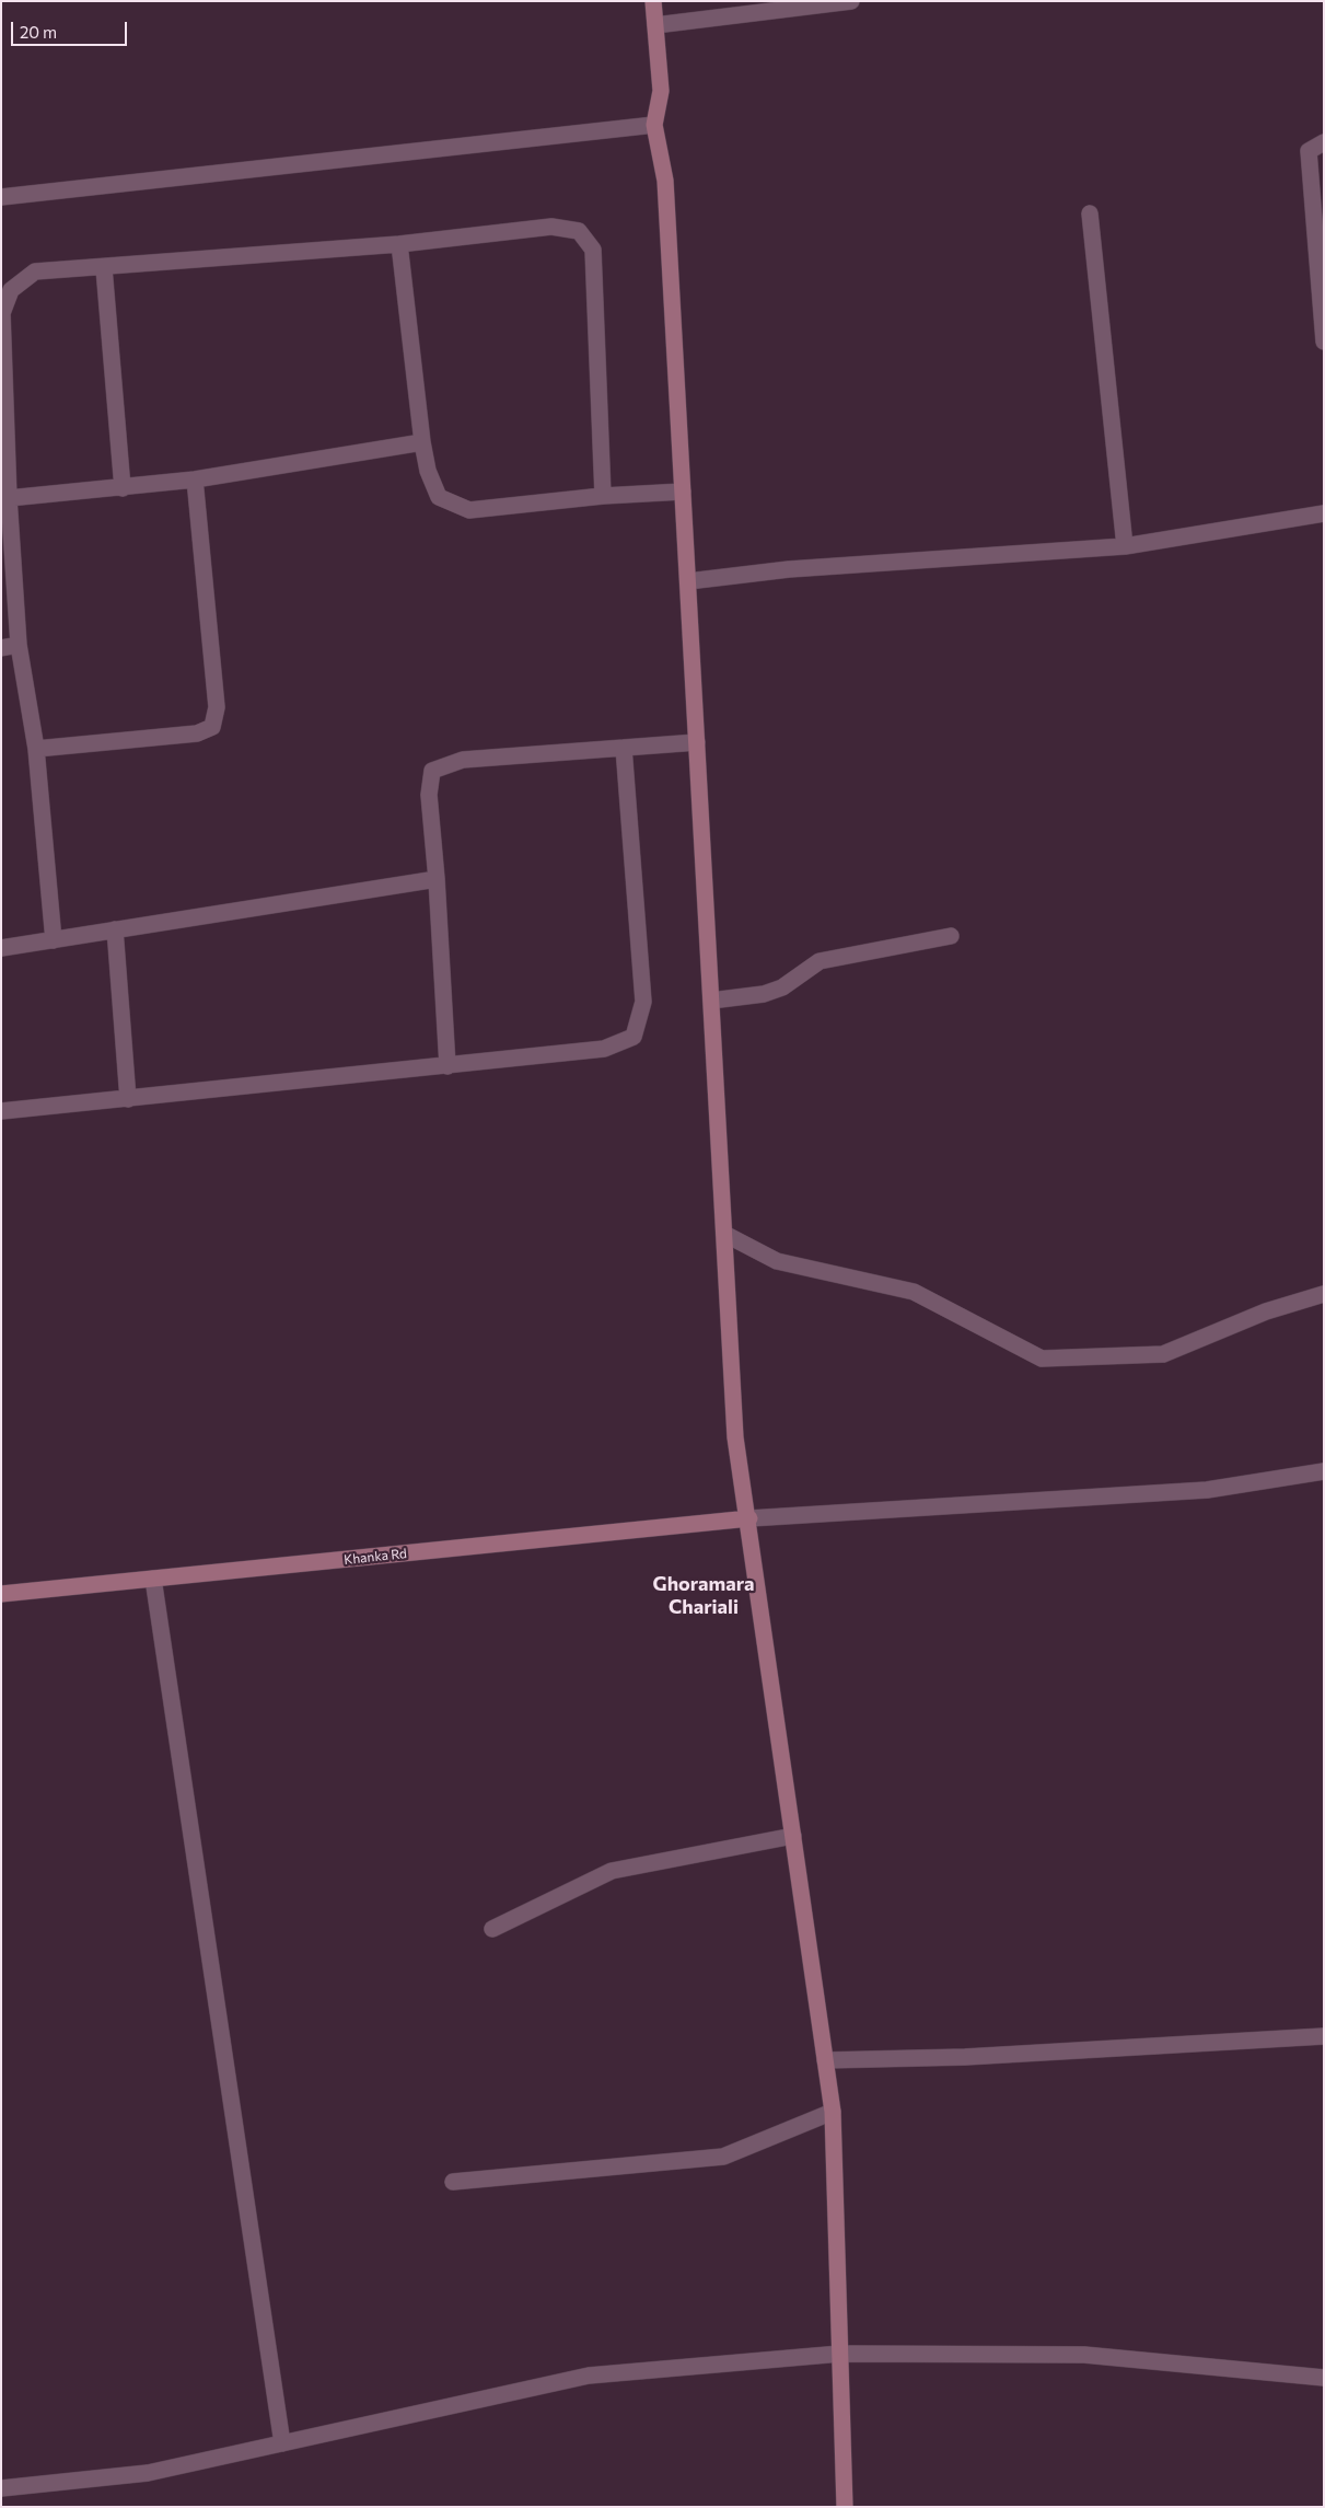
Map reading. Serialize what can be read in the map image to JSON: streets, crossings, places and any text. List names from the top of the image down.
{
  "streets": {
    "street": ["Khanka Rd"]
  },
  "districts": ["Ghoramara Chariali"],
  "scale_bar": "20 m"
}
